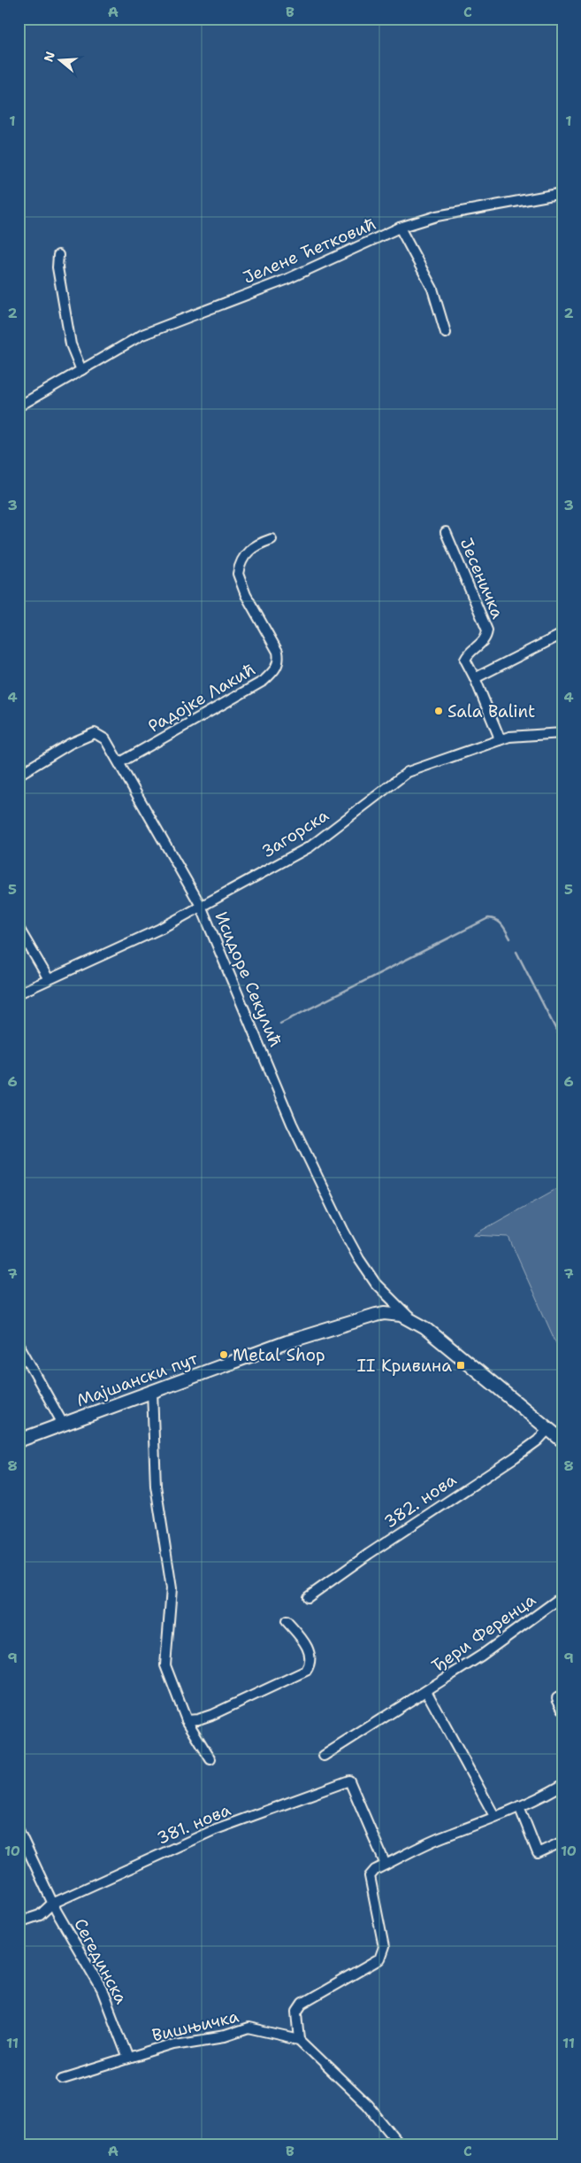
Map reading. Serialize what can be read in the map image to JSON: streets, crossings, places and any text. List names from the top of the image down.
{
  "streets": {
    "street": [
      "Јелене Ћетковић",
      "Јесеничка",
      "Радојке Лакић",
      "Загорска",
      "Исидоре Секулић",
      "Мајшански пут",
      "382. нова",
      "Ђери Ференца",
      "381. нова",
      "Сегединска",
      "Вишњичка"
    ]
  },
  "crossings": [
    ["Јесеничка", "Загорска"],
    ["Радојке Лакић", "Исидоре Секулић"],
    ["Загорска", "Исидоре Секулић"],
    ["Исидоре Секулић", "Мајшански пут"],
    ["Мајшански пут", "382. нова"],
    ["381. нова", "Сегединска"],
    ["Сегединска", "Вишњичка"]
  ],
  "places": {
    "other": ["Sala Balint", "Metal Shop"],
    "transit": ["II Кривина"]
  },
  "north": "left",
  "grid": {
    "columns": ["A", "B", "C"],
    "rows": [
      "1",
      "2",
      "3",
      "4",
      "5",
      "6",
      "7",
      "8",
      "9",
      "10",
      "11"
    ]
  }
}
